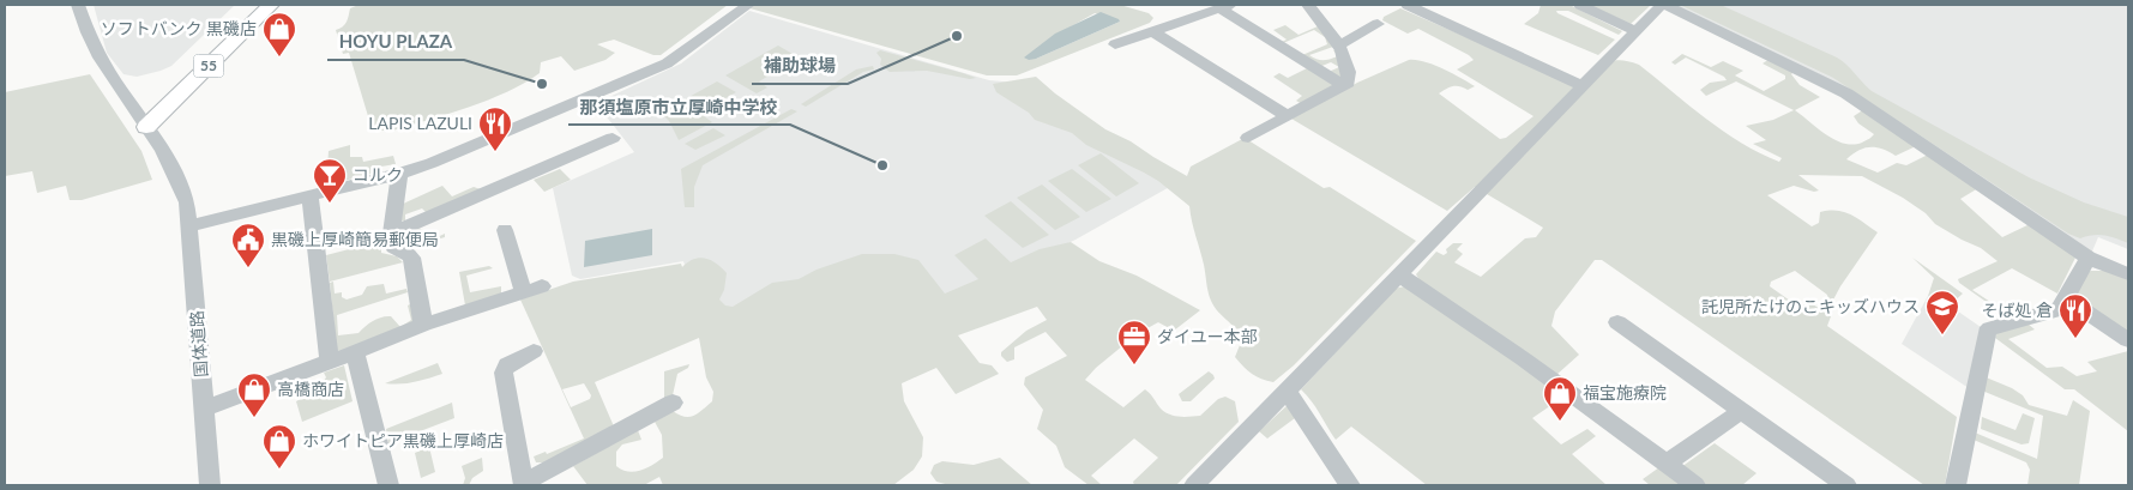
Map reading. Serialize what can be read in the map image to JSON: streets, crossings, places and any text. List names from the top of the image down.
{
  "streets": {
    "main road": ["55"],
    "street": ["国体道路"]
  },
  "crossings": [
    ["55", "国体道路"]
  ],
  "places": {
    "other": ["補助球場", "HOYU PLAZA", "那須塩原市立厚崎中学校"],
    "shop": [
      "ソフトバンク 黒磯店",
      "高橋商店",
      "福宝施療院",
      "ホワイトピア黒磯上厚崎店"
    ],
    "restaurant": ["LAPIS LAZULI", "そば処 倉"],
    "bar": ["コルク"],
    "public building": ["黒磯上厚崎簡易郵便局"],
    "school or university": ["託児所たけのこキッズハウス"],
    "office": ["ダイユー本部"]
  }
}
